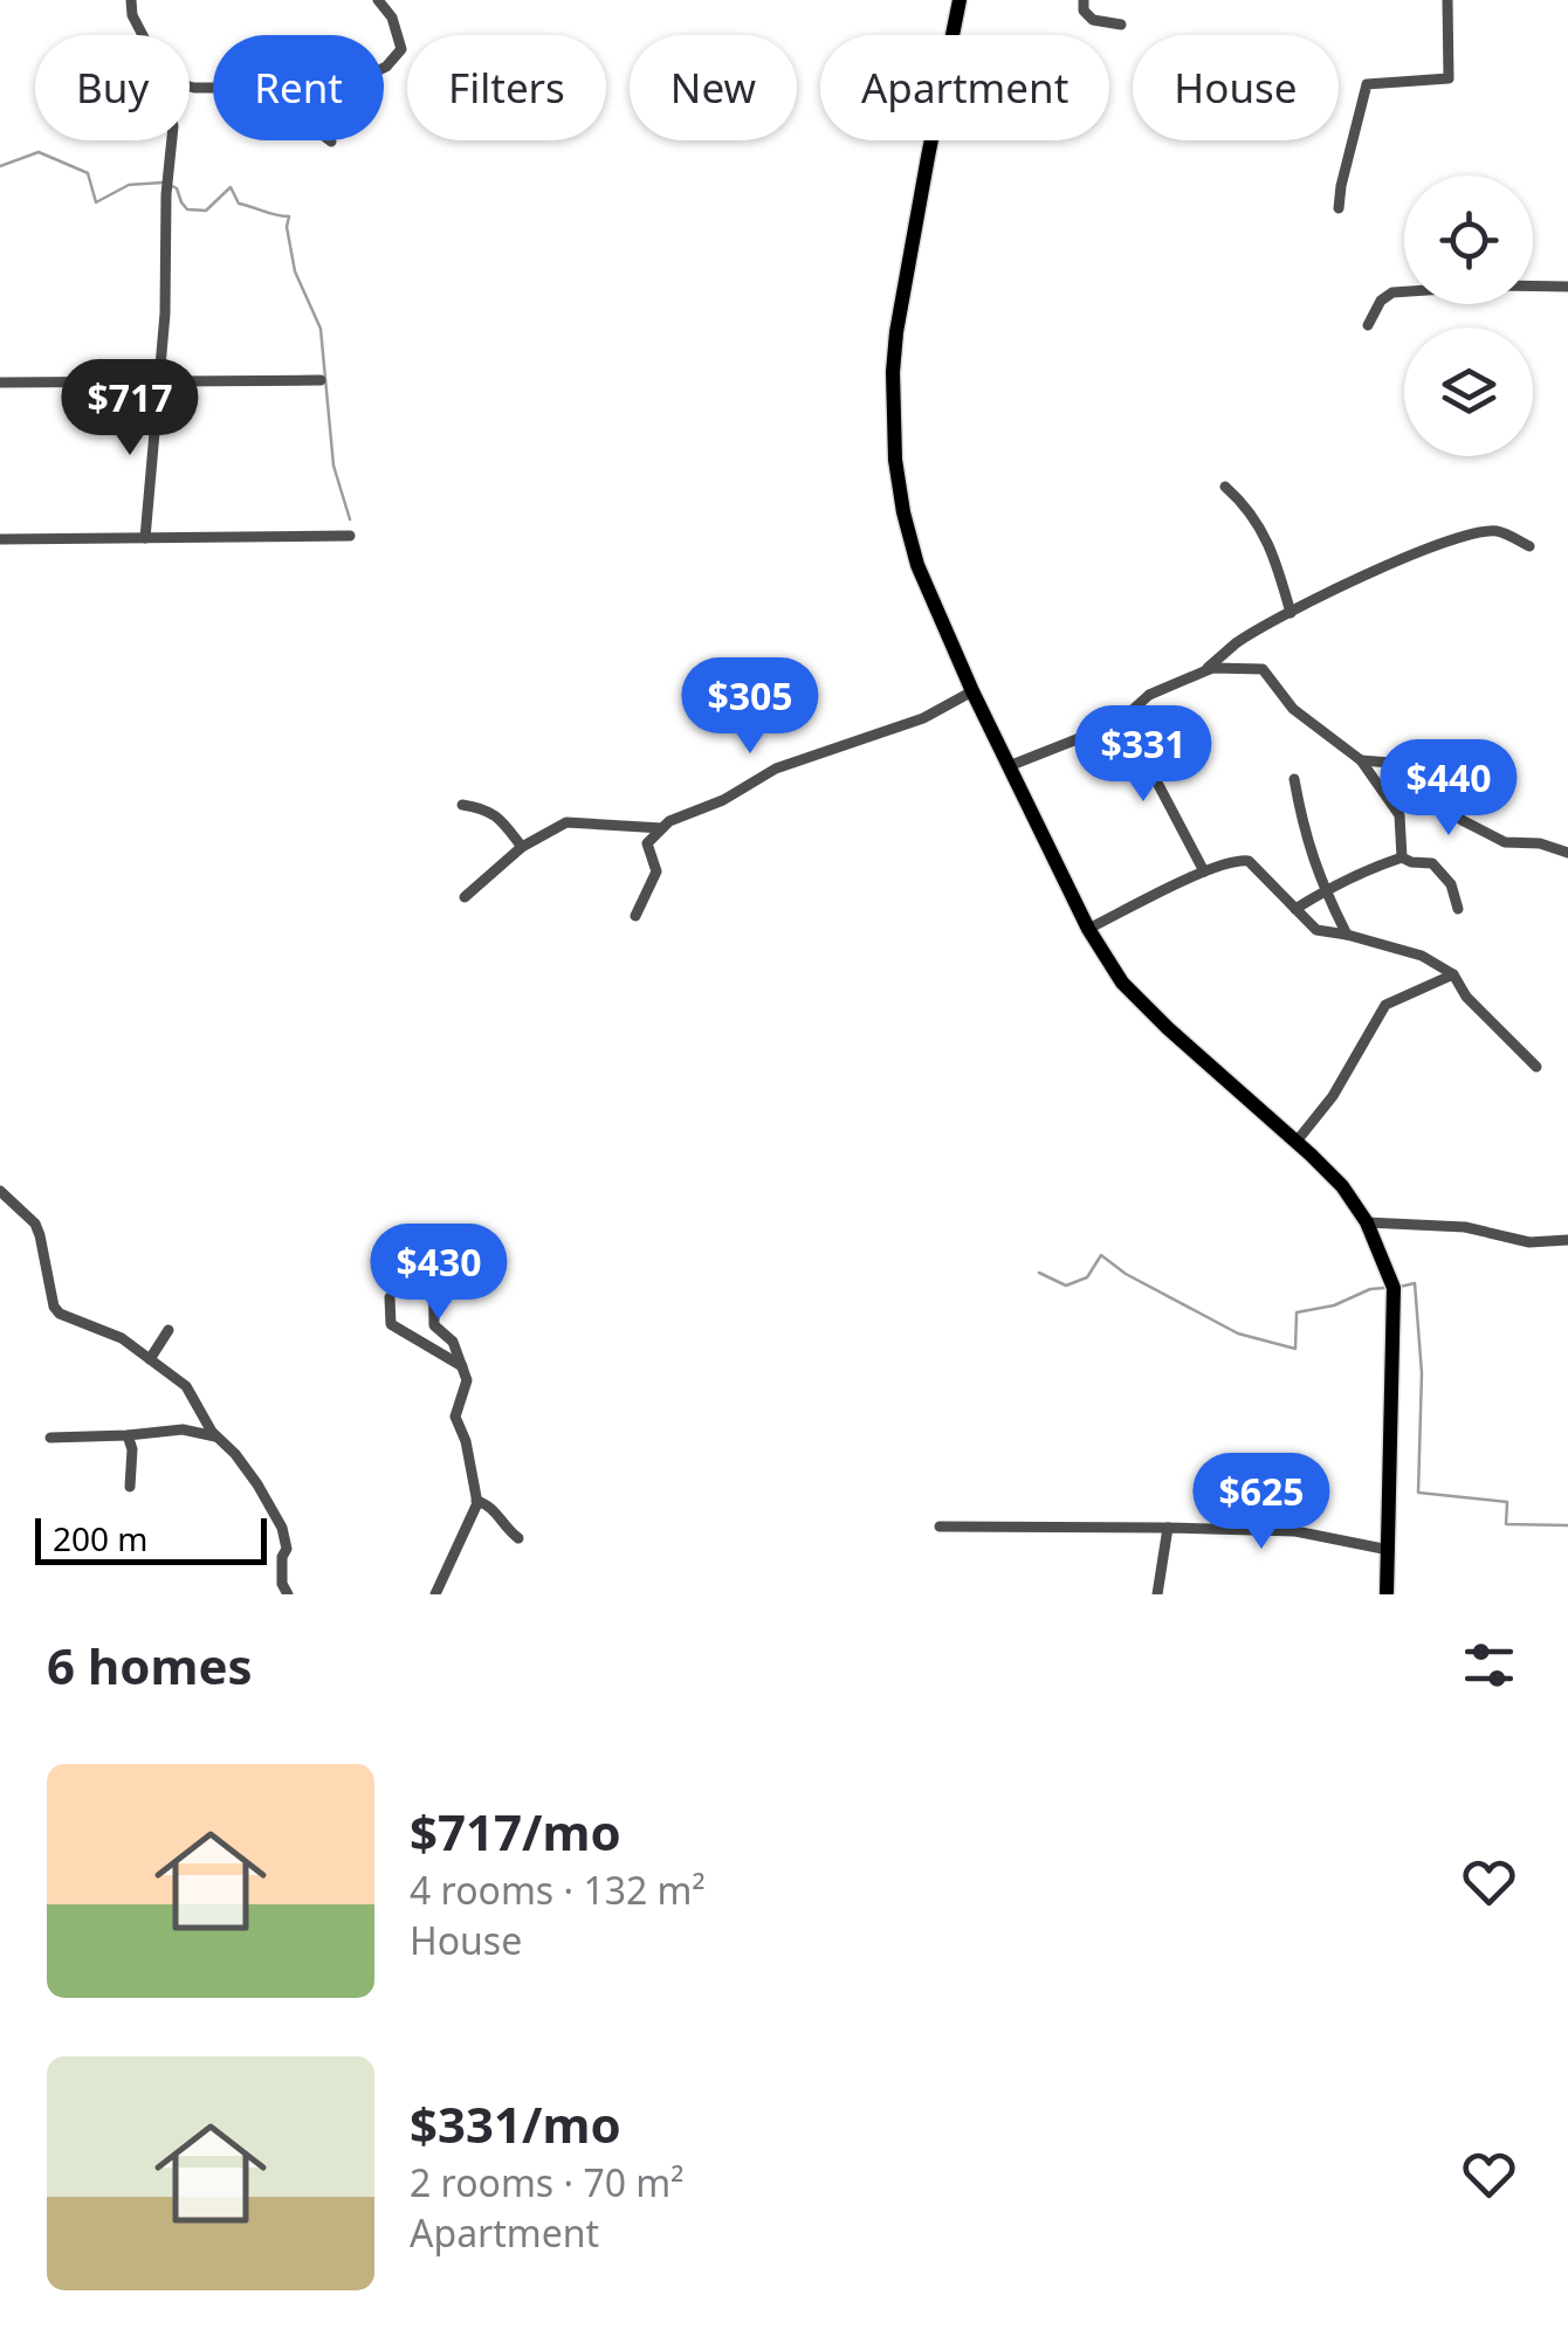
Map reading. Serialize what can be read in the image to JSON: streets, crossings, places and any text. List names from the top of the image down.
{
  "scale_bar": "200 m",
  "page": {
    "chip": [
      "Buy",
      "Rent",
      "Filters",
      "New",
      "Apartment",
      "House"
    ],
    "price": [
      "$717",
      "$305",
      "$331",
      "$440",
      "$430",
      "$625"
    ],
    "scale": "200 m",
    "heading": "6 homes",
    "list": [
      {
        "name": "$717/mo",
        "note": "4 rooms · 132 m² · House"
      },
      {
        "name": "$331/mo",
        "note": "2 rooms · 70 m² · Apartment"
      }
    ]
  }
}
